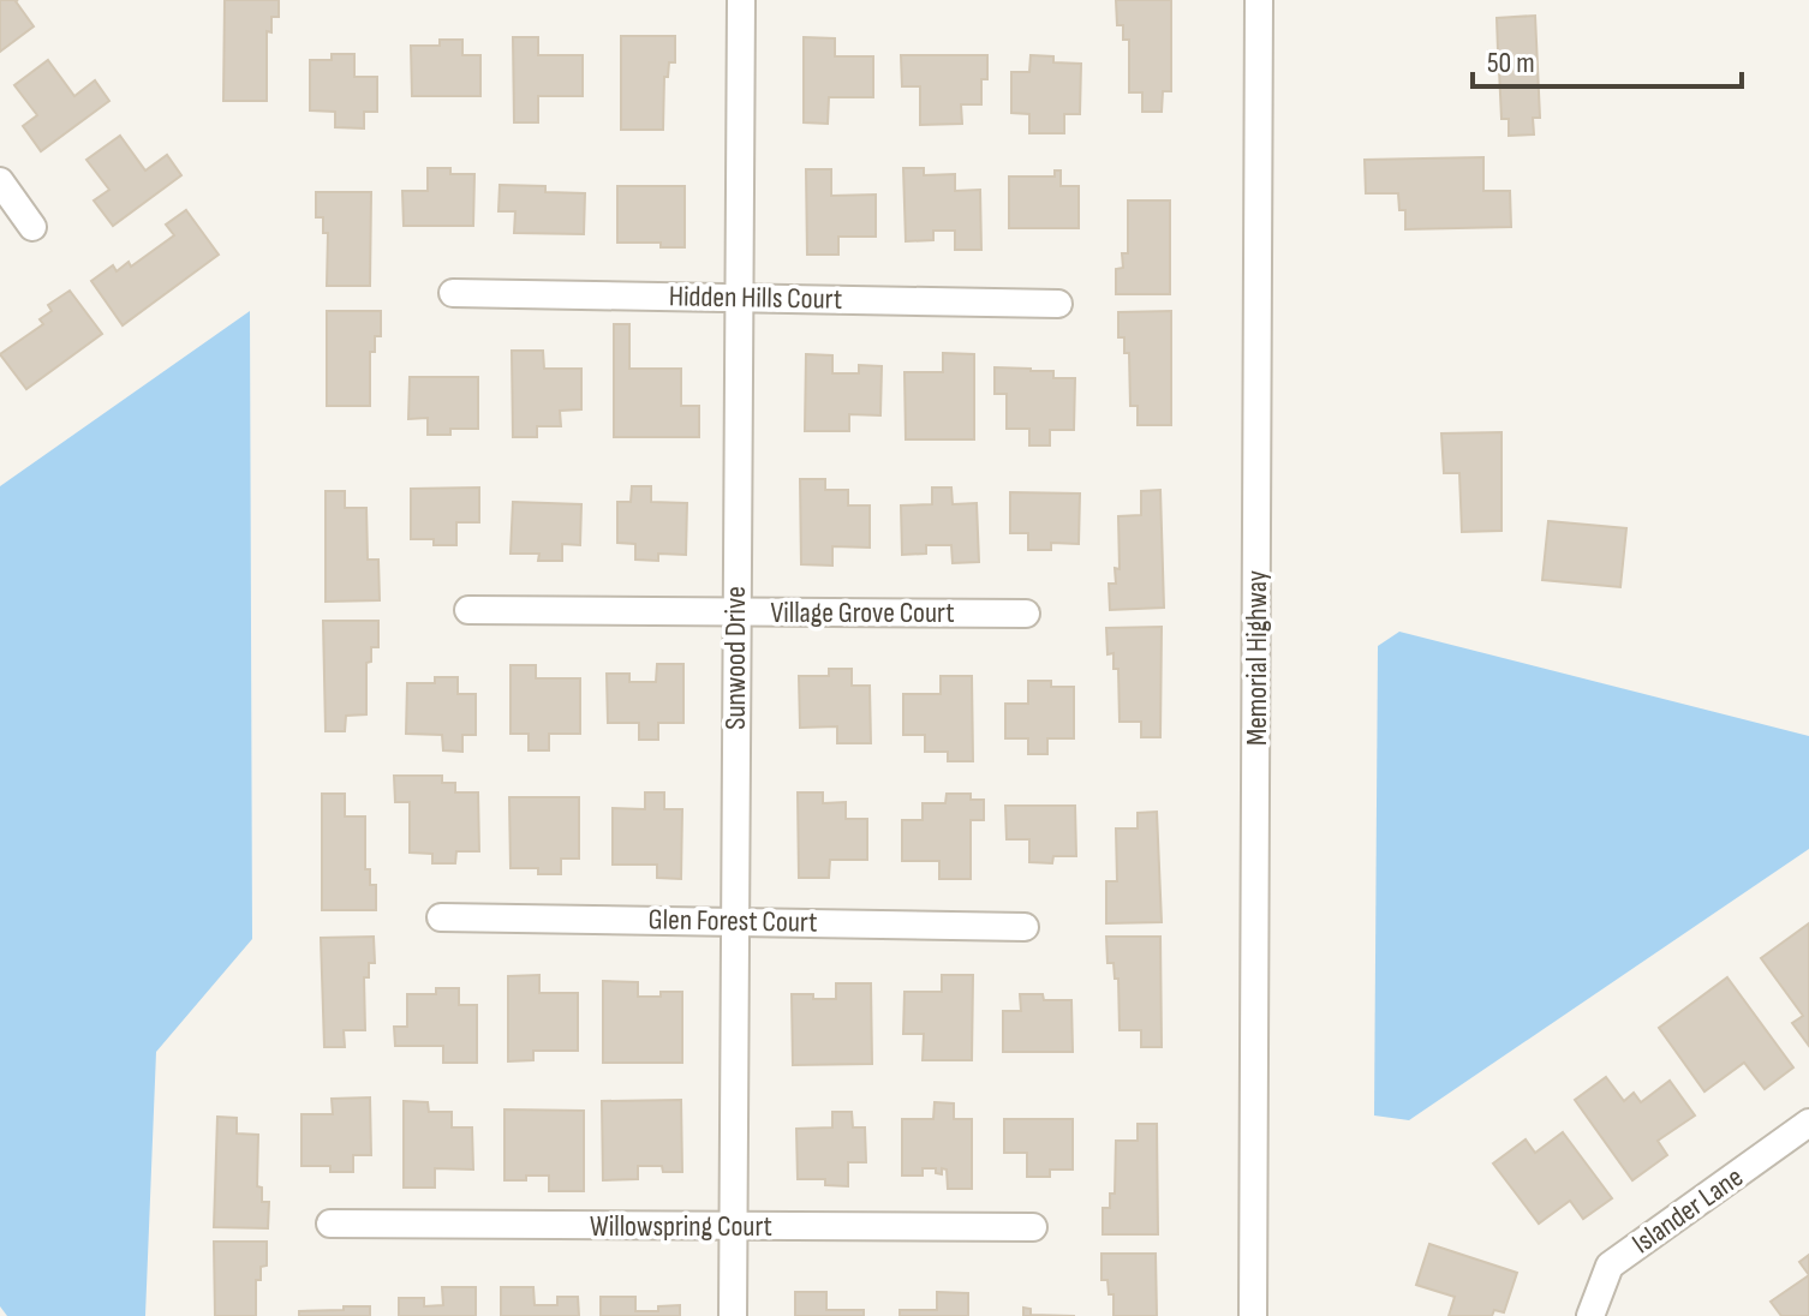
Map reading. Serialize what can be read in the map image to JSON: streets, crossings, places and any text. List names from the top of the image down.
{
  "streets": {
    "street": [
      "Hidden Hills Court",
      "Village Grove Court",
      "Sunwood Drive",
      "Memorial Highway",
      "Glen Forest Court",
      "Islander Lane",
      "Willowspring Court"
    ]
  },
  "crossings": [
    ["Hidden Hills Court", "Sunwood Drive"],
    ["Village Grove Court", "Sunwood Drive"],
    ["Sunwood Drive", "Glen Forest Court"],
    ["Sunwood Drive", "Willowspring Court"]
  ],
  "scale_bar": "50 m"
}
